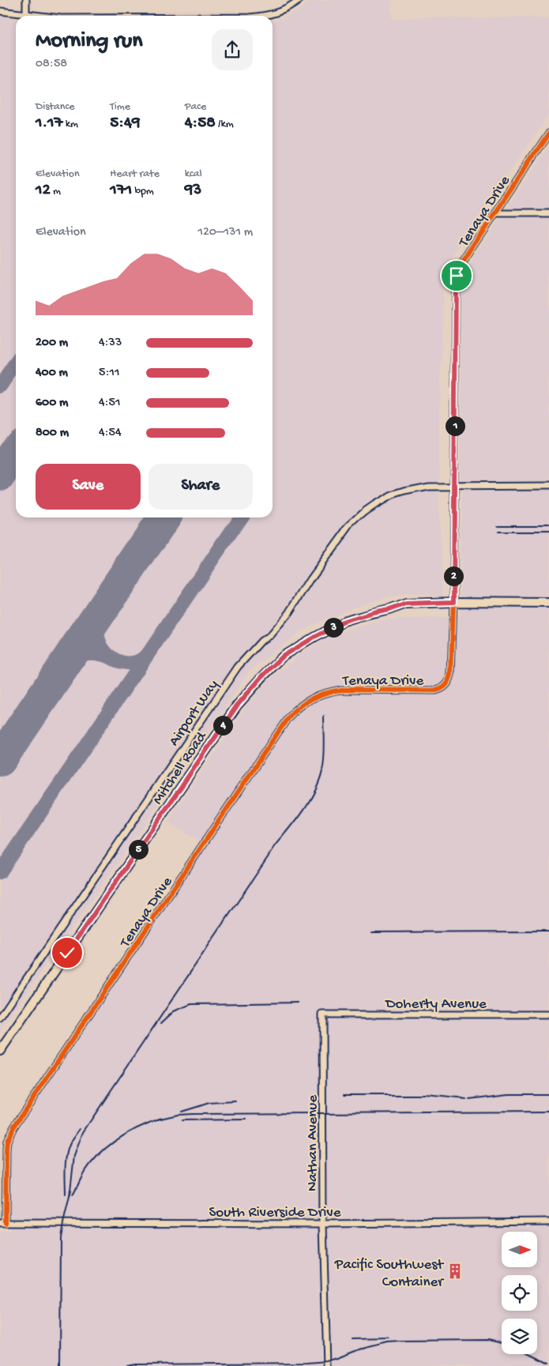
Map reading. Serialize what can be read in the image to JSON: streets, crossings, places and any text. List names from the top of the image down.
{
  "streets": {
    "main road": ["Mitchell Road"],
    "street": [
      "Tenaya Drive",
      "Airport Way",
      "Doherty Avenue",
      "Nathan Avenue",
      "South Riverside Drive"
    ]
  },
  "crossings": [
    ["Tenaya Drive", "Airport Way"],
    ["Tenaya Drive", "Mitchell Road"],
    ["Tenaya Drive", "South Riverside Drive"],
    ["Doherty Avenue", "Nathan Avenue"],
    ["Nathan Avenue", "South Riverside Drive"]
  ],
  "places": {
    "building": ["Pacific Southwest Container"]
  },
  "north": "right",
  "page": {
    "heading": ["Morning run", "08:58"],
    "stats": [
      ["Distance", "1.17 km"],
      ["Time", "5:49"],
      ["Pace", "4:58 /km"],
      ["Elevation", "12 m"],
      ["Heart rate", "171 bpm"],
      ["kcal", "93"]
    ],
    "chart": ["Elevation", "120–131 m"],
    "list": [
      {
        "name": "200 m",
        "note": "4:33"
      },
      {
        "name": "400 m",
        "note": "5:11"
      },
      {
        "name": "600 m",
        "note": "4:51"
      },
      {
        "name": "800 m",
        "note": "4:54"
      }
    ],
    "pins": [
      "1",
      "2",
      "3",
      "4",
      "5"
    ],
    "buttons": ["Save", "Share"]
  }
}
